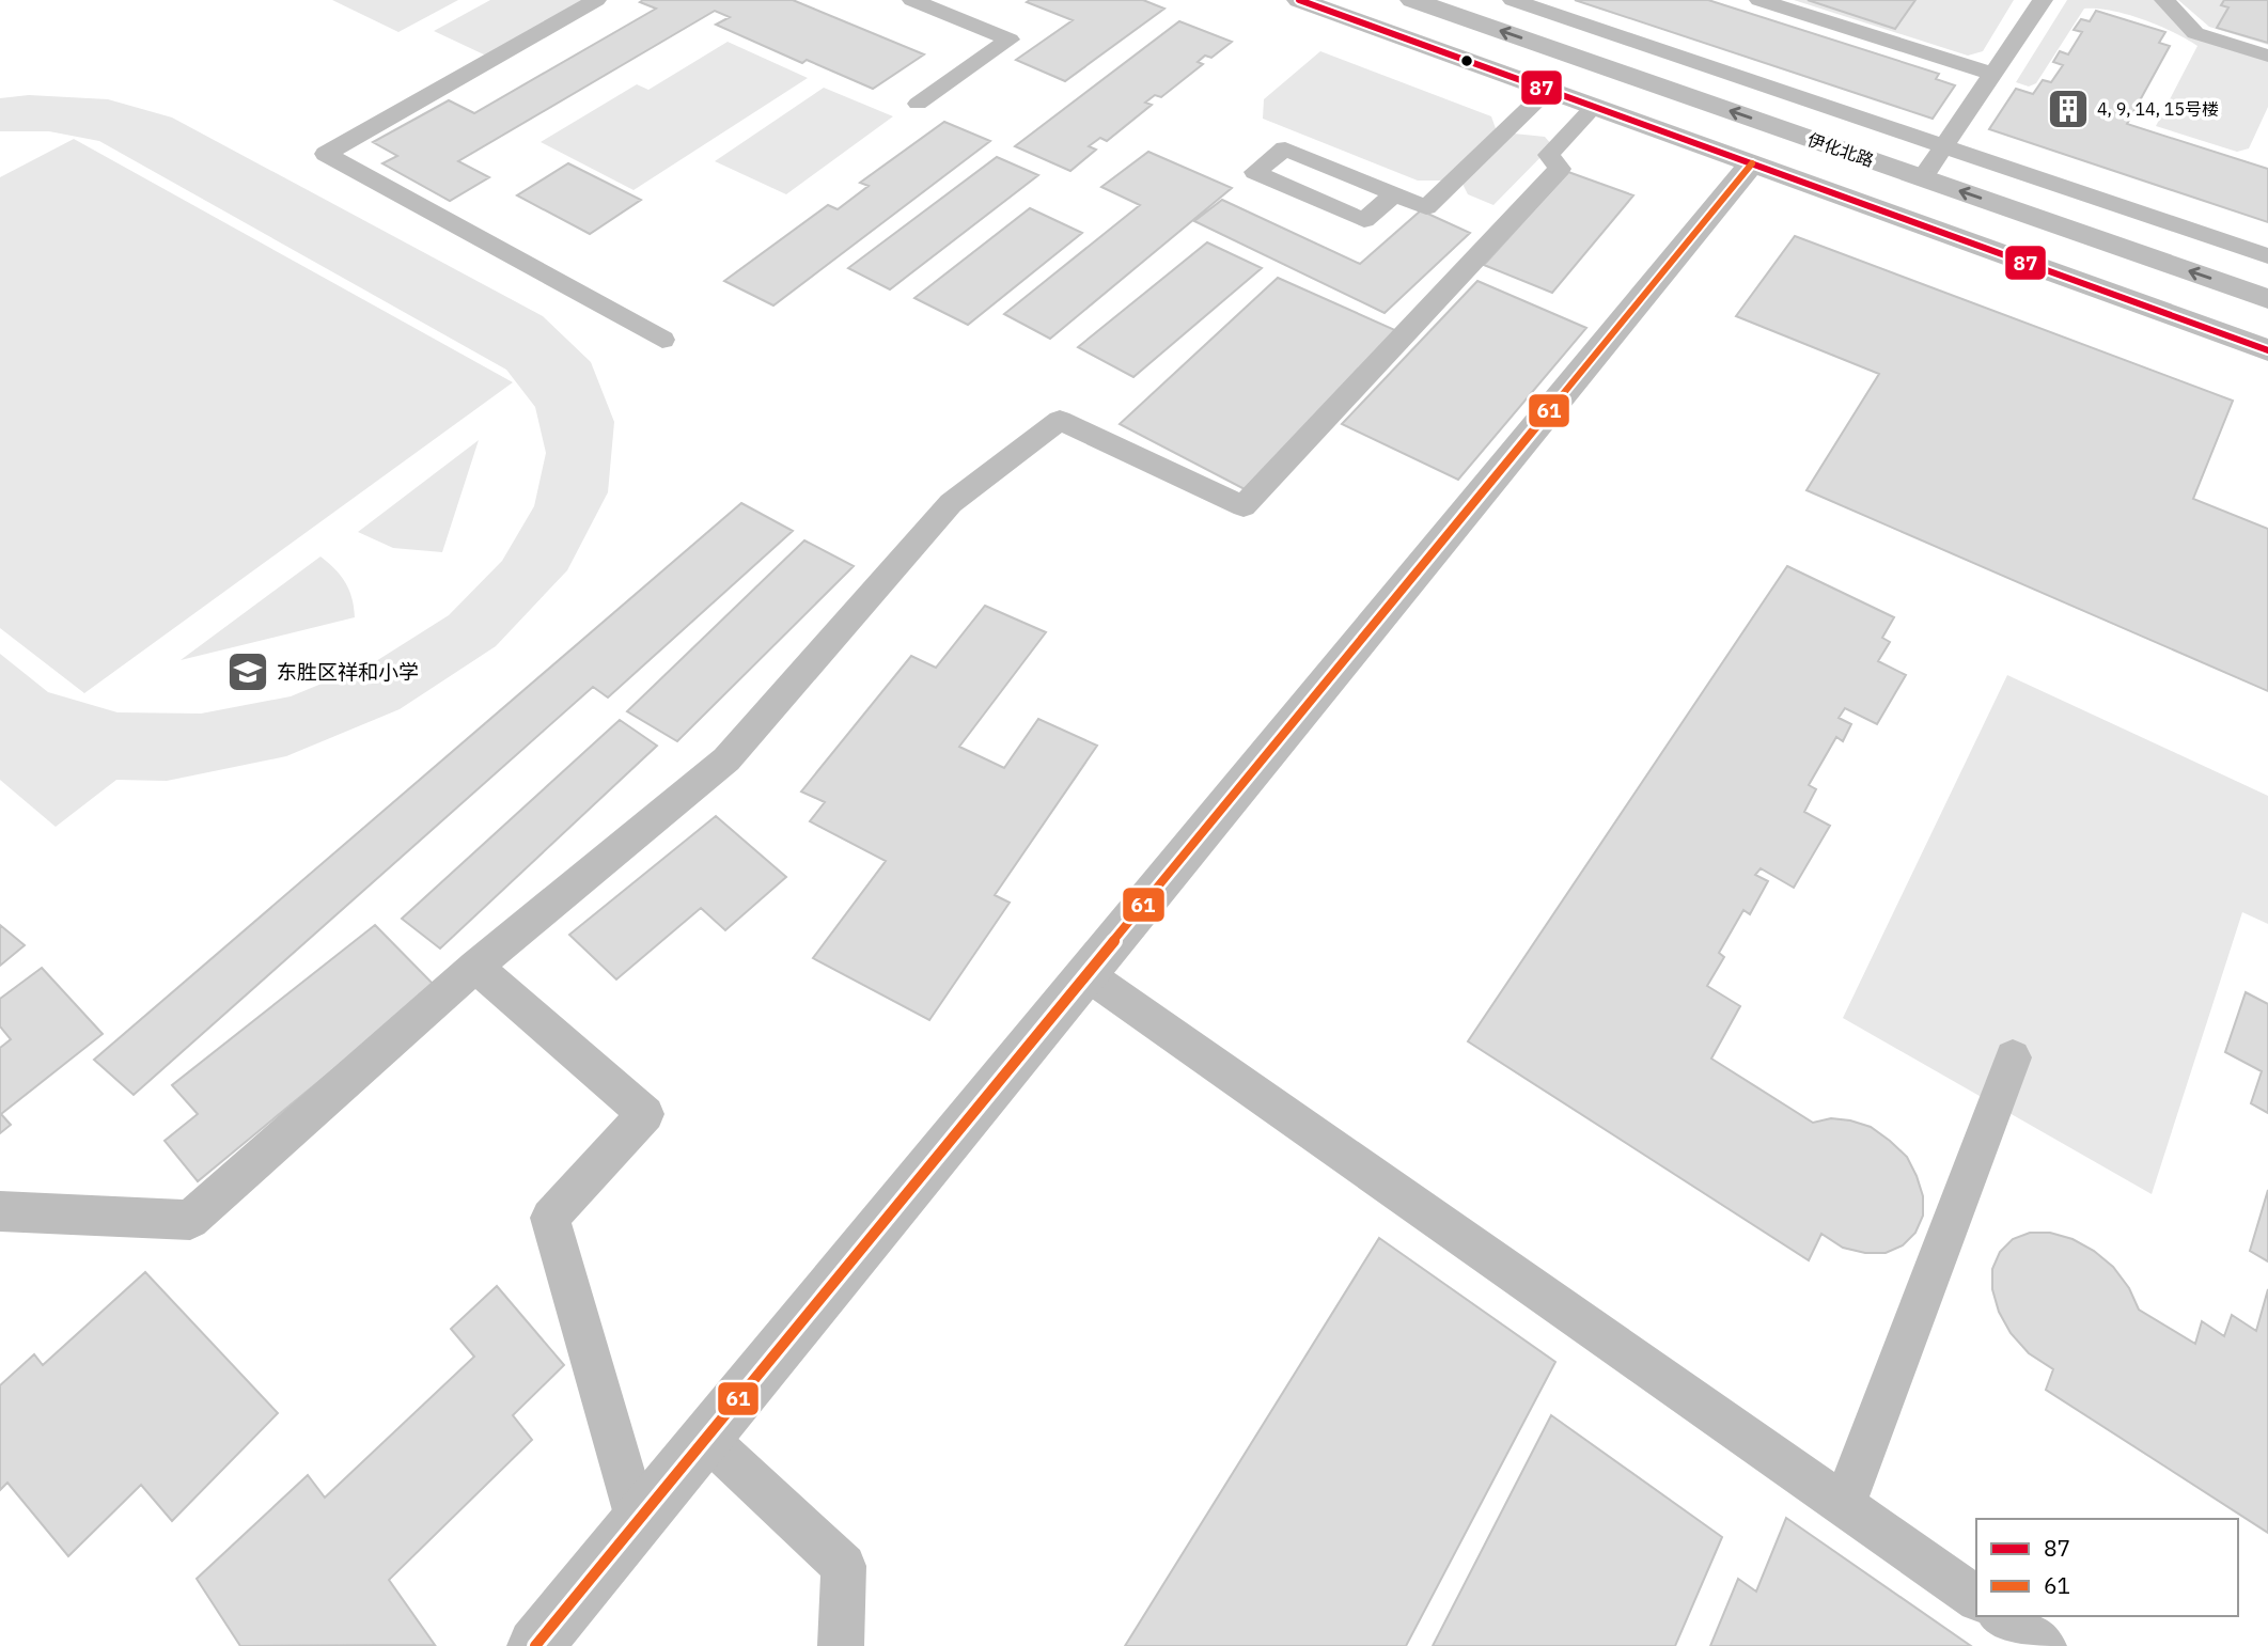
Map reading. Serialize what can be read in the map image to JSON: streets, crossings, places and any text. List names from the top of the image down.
{
  "streets": {
    "street": ["伊化北路"]
  },
  "places": {
    "building": ["4, 9, 14, 15号楼"],
    "school or university": ["东胜区祥和小学"]
  },
  "lines": ["transit line 87", "transit line 61"],
  "legend": ["87", "61"]
}
